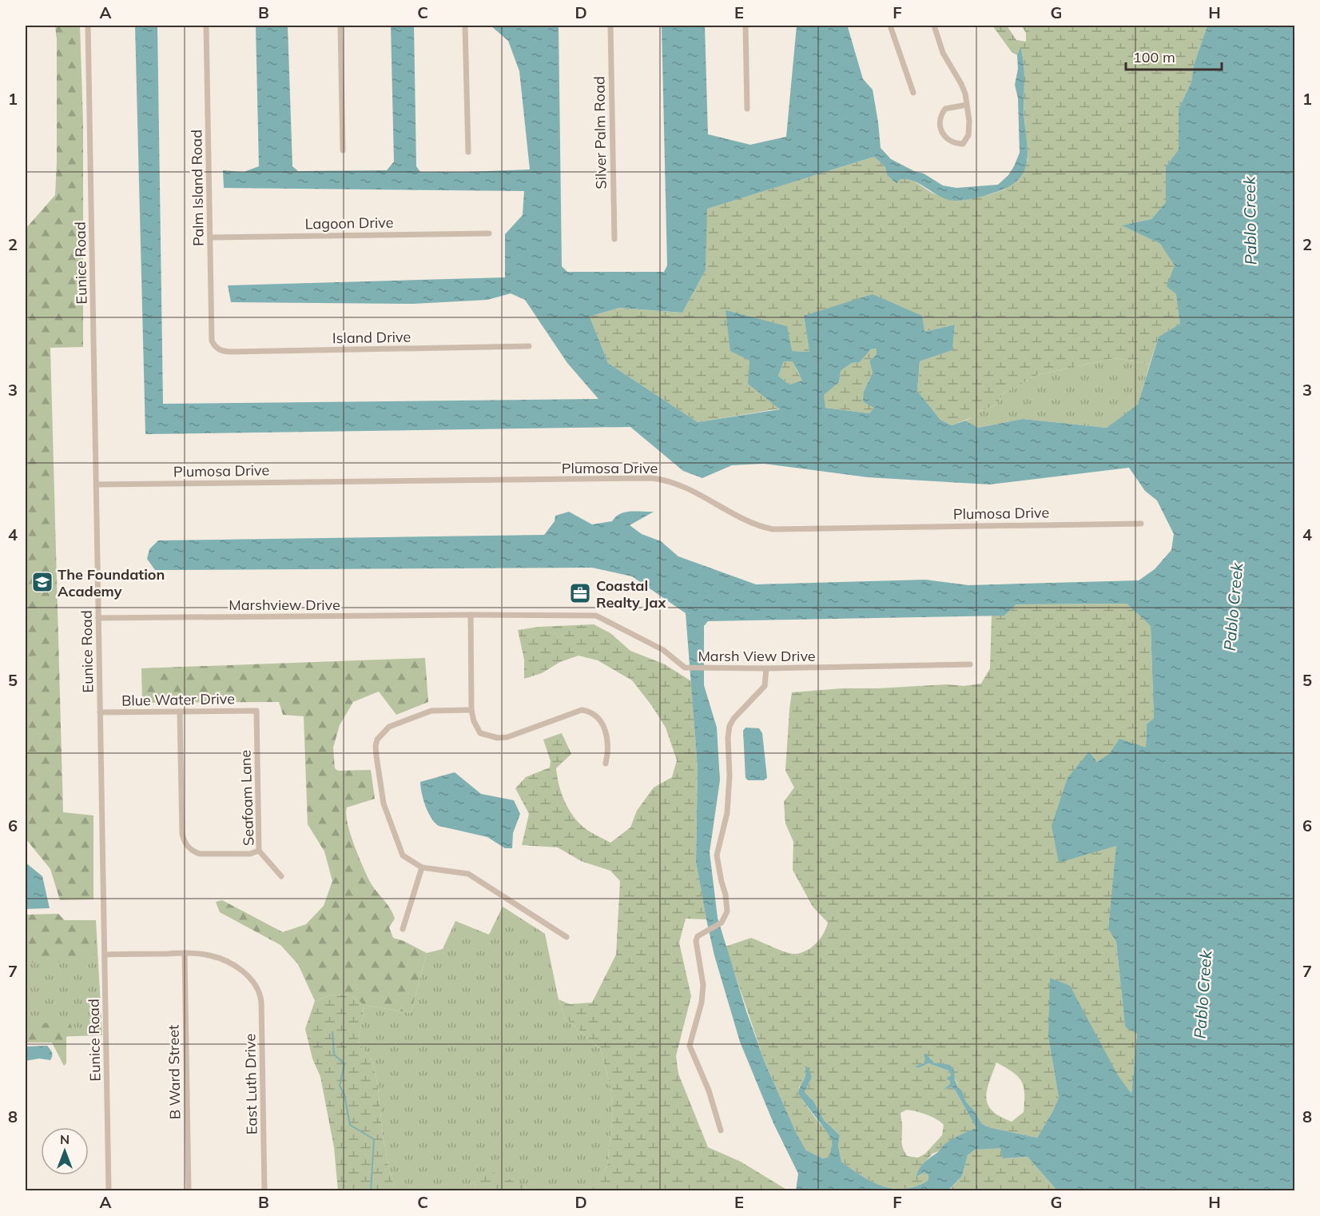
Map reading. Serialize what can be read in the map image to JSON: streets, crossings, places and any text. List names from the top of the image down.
{
  "streets": {
    "street": [
      "Silver Palm Road",
      "Palm Island Road",
      "Lagoon Drive",
      "Eunice Road",
      "Island Drive",
      "Plumosa Drive",
      "Marshview Drive",
      "Marsh View Drive",
      "Blue Water Drive",
      "Seafoam Lane",
      "B Ward Street",
      "East Luth Drive"
    ]
  },
  "crossings": [
    ["Palm Island Road", "Lagoon Drive"],
    ["Palm Island Road", "Island Drive"],
    ["Eunice Road", "Plumosa Drive"],
    ["Eunice Road", "Marshview Drive"],
    ["Eunice Road", "Blue Water Drive"],
    ["Marshview Drive", "Marsh View Drive"],
    ["Blue Water Drive", "Seafoam Lane"],
    ["B Ward Street", "East Luth Drive"]
  ],
  "water": ["Pablo Creek"],
  "places": {
    "school or university": ["The Foundation Academy"],
    "office": ["Coastal Realty Jax"]
  },
  "scale_bar": "100 m",
  "north": "top",
  "grid": {
    "columns": [
      "A",
      "B",
      "C",
      "D",
      "E",
      "F",
      "G",
      "H"
    ],
    "rows": [
      "1",
      "2",
      "3",
      "4",
      "5",
      "6",
      "7",
      "8"
    ]
  }
}
